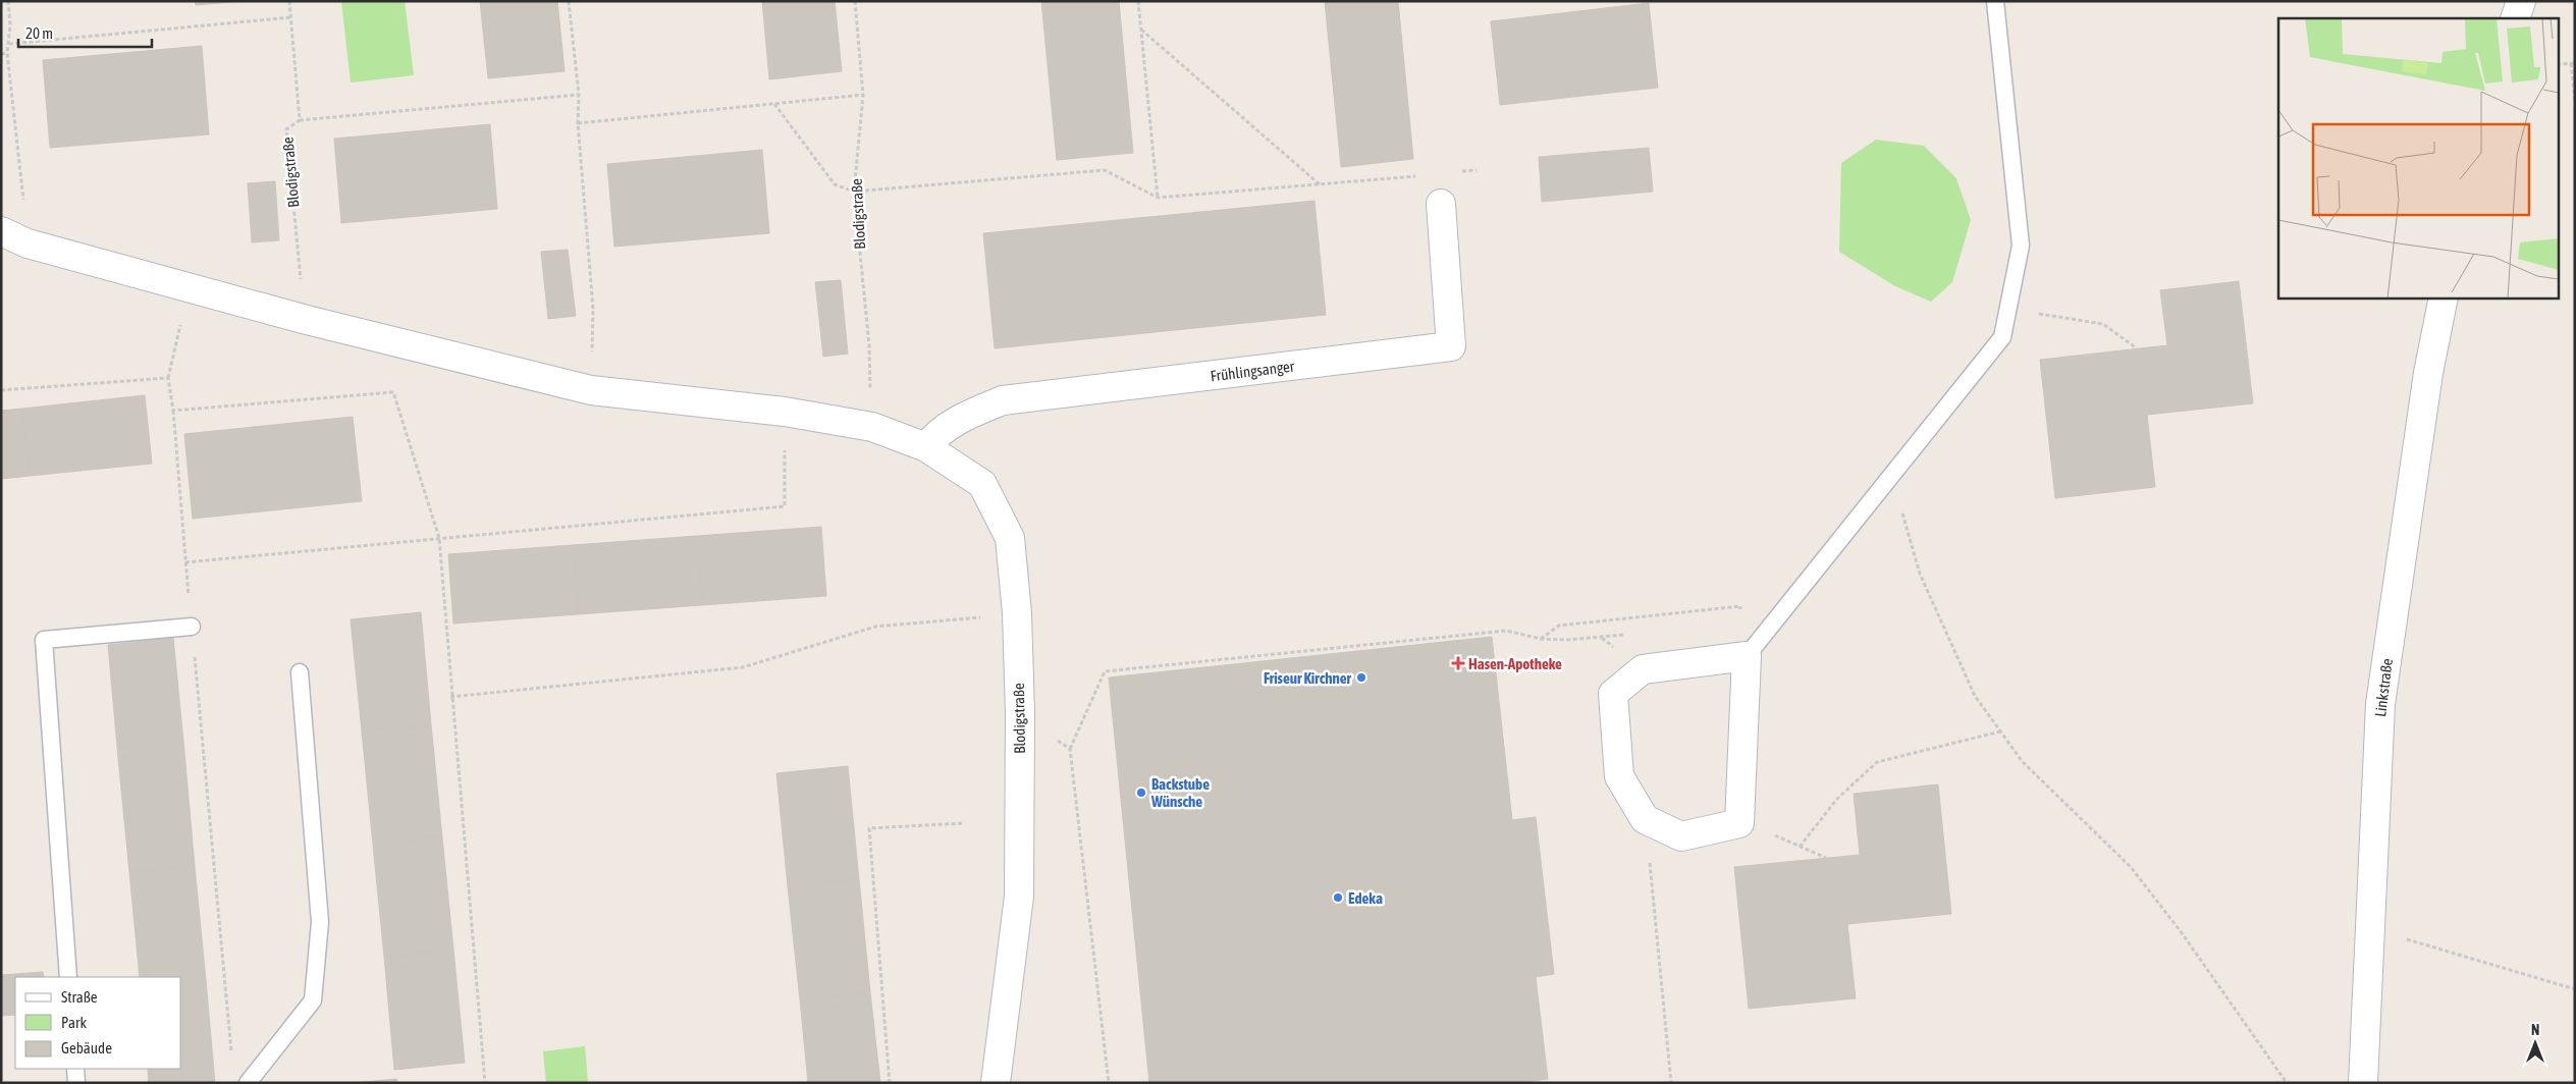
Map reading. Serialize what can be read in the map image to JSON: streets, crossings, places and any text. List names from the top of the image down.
{
  "streets": {
    "street": ["Blodigstraße", "Frühlingsanger", "Linkstraße"]
  },
  "crossings": [
    ["Blodigstraße", "Frühlingsanger"]
  ],
  "places": {
    "health": ["Hasen-Apotheke"],
    "other": ["Friseur Kirchner", "Backstube Wünsche", "Edeka"]
  },
  "legend": ["Straße", "Park", "Gebäude"],
  "scale_bar": "20 m",
  "north": "top"
}
